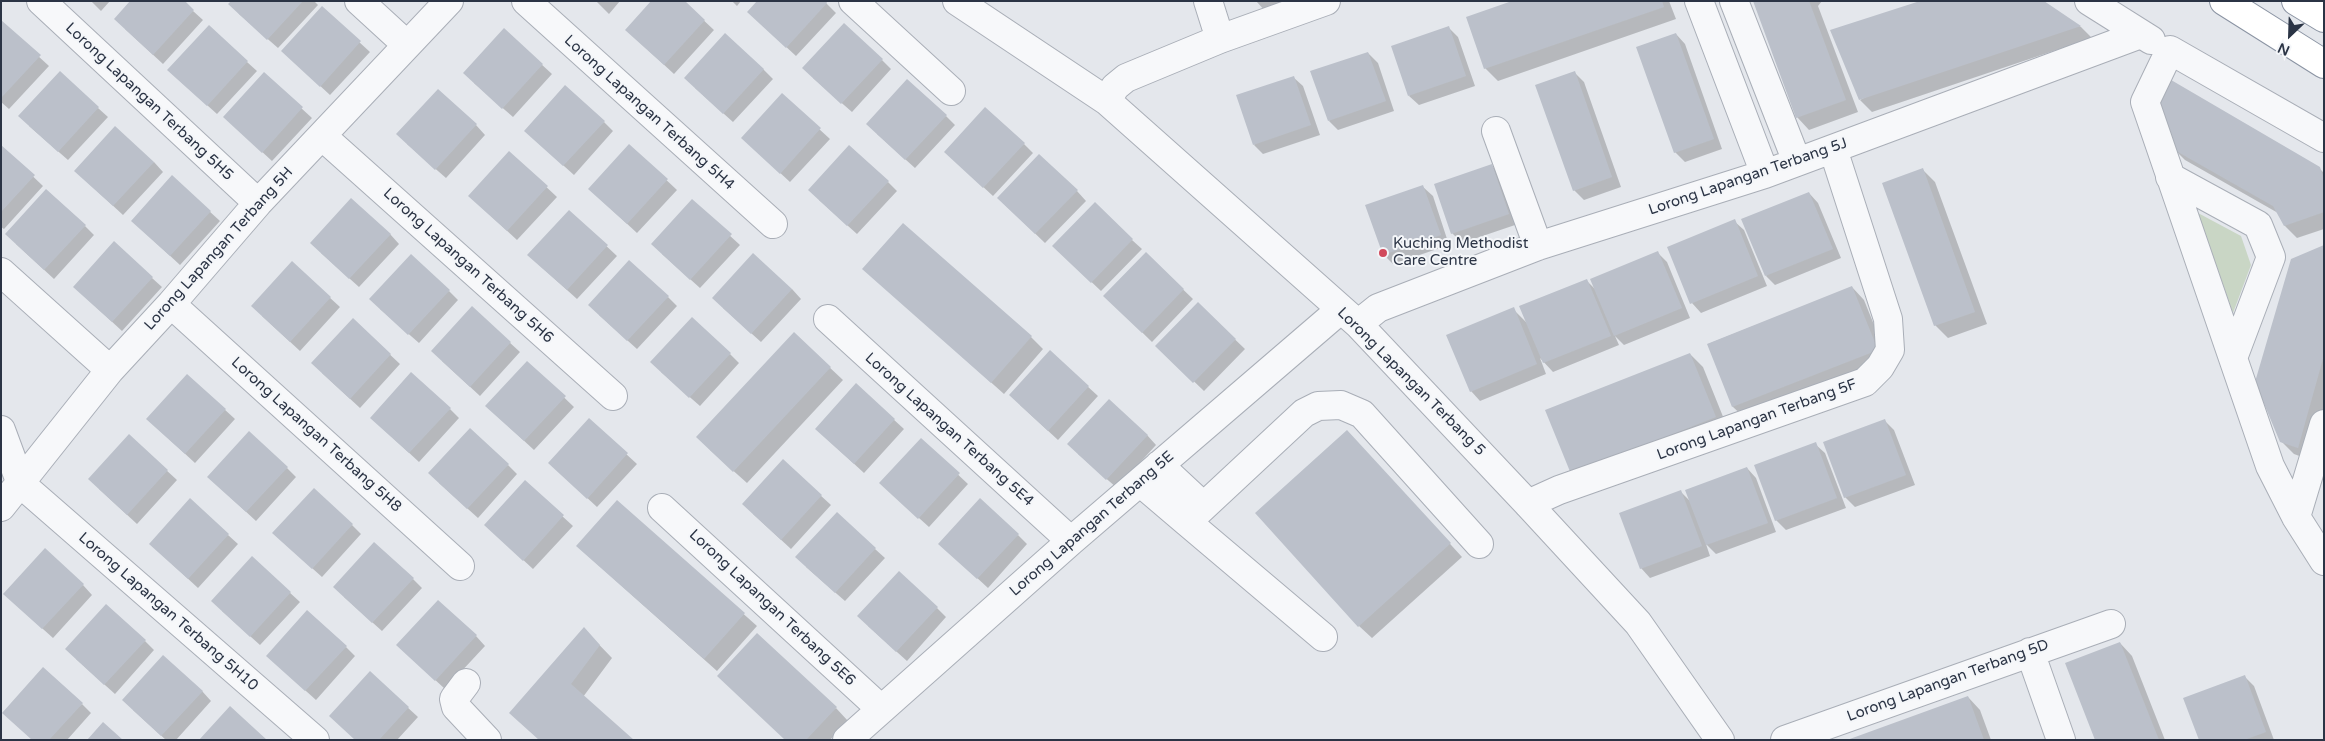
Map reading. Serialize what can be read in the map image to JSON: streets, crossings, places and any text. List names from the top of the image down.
{
  "streets": {
    "street": [
      "Lorong Lapangan Terbang 5H5",
      "Lorong Lapangan Terbang 5H4",
      "Lorong Lapangan Terbang 5J",
      "Lorong Lapangan Terbang 5H",
      "Lorong Lapangan Terbang 5H6",
      "Lorong Lapangan Terbang 5",
      "Lorong Lapangan Terbang 5F",
      "Lorong Lapangan Terbang 5E4",
      "Lorong Lapangan Terbang 5H8",
      "Lorong Lapangan Terbang 5E",
      "Lorong Lapangan Terbang 5E6",
      "Lorong Lapangan Terbang 5H10",
      "Lorong Lapangan Terbang 5D"
    ]
  },
  "crossings": [
    ["Lorong Lapangan Terbang 5H5", "Lorong Lapangan Terbang 5H"],
    ["Lorong Lapangan Terbang 5J", "Lorong Lapangan Terbang 5"],
    ["Lorong Lapangan Terbang 5J", "Lorong Lapangan Terbang 5F"],
    ["Lorong Lapangan Terbang 5J", "Lorong Lapangan Terbang 5E"],
    ["Lorong Lapangan Terbang 5H", "Lorong Lapangan Terbang 5H6"],
    ["Lorong Lapangan Terbang 5H", "Lorong Lapangan Terbang 5H8"],
    ["Lorong Lapangan Terbang 5H", "Lorong Lapangan Terbang 5H10"],
    ["Lorong Lapangan Terbang 5", "Lorong Lapangan Terbang 5F"],
    ["Lorong Lapangan Terbang 5", "Lorong Lapangan Terbang 5E"],
    ["Lorong Lapangan Terbang 5E4", "Lorong Lapangan Terbang 5E"],
    ["Lorong Lapangan Terbang 5E", "Lorong Lapangan Terbang 5E6"]
  ],
  "places": ["Kuching Methodist Care Centre"],
  "north": "bottom left"
}
